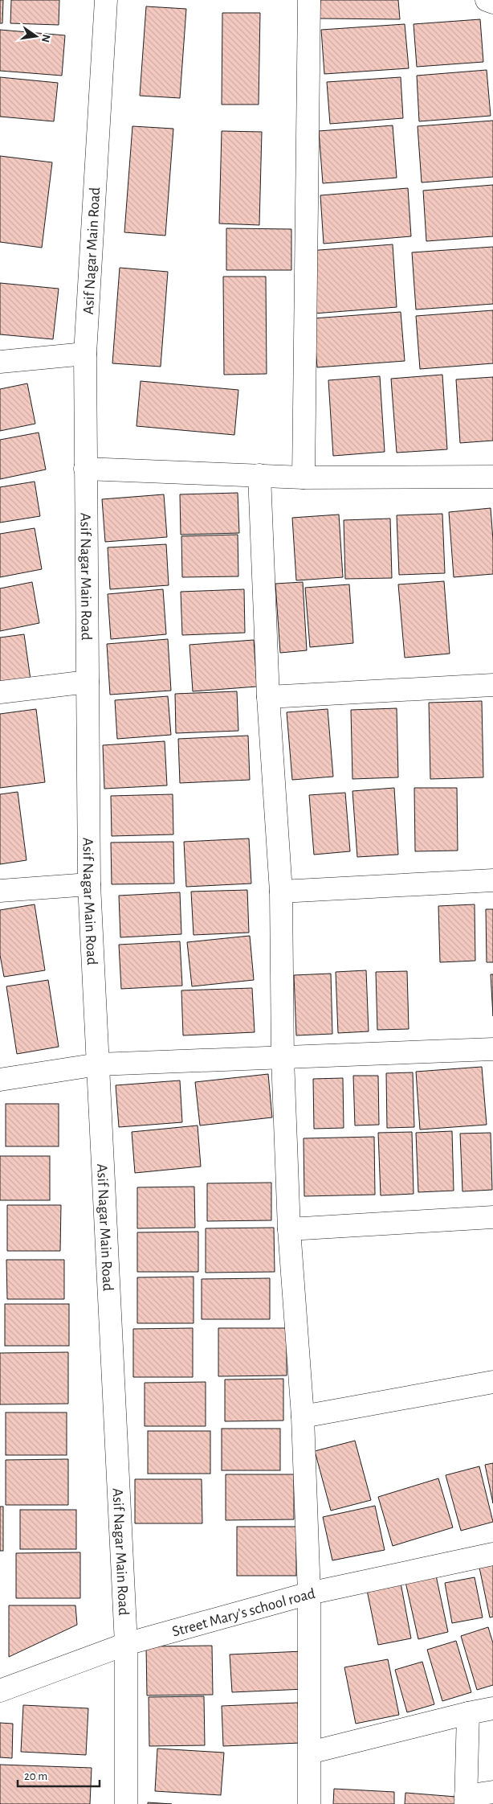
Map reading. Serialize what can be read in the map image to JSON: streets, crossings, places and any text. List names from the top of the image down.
{
  "streets": {
    "street": ["Asif Nagar Main Road", "Street Mary's school road"]
  },
  "crossings": [
    ["Asif Nagar Main Road", "Street Mary's school road"]
  ],
  "scale_bar": "20 m",
  "north": "right"
}
